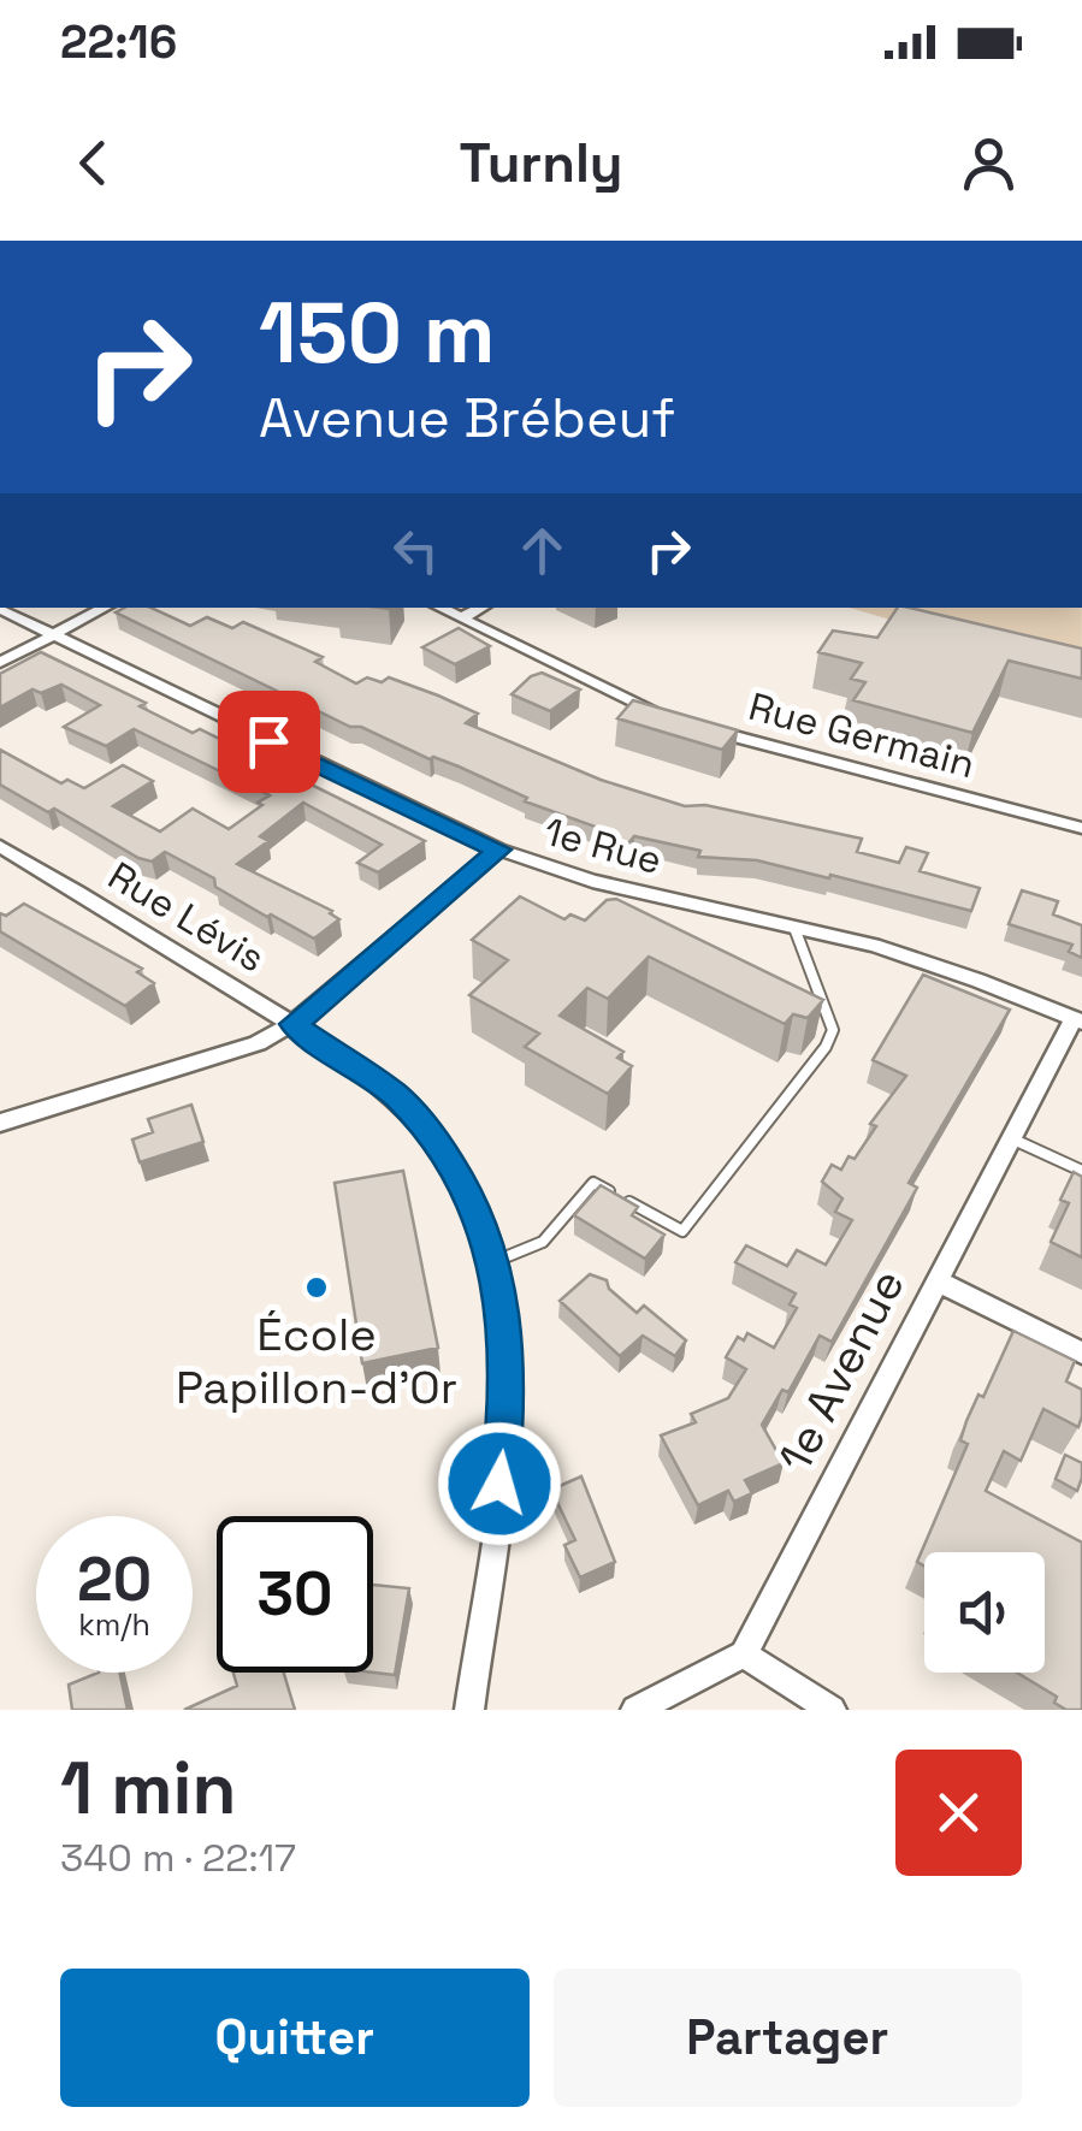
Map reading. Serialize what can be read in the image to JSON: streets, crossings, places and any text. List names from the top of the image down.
{
  "streets": {
    "street": [
      "Rue Germain",
      "1e Rue",
      "Rue Lévis",
      "1e Avenue"
    ]
  },
  "crossings": [
    ["1e Rue", "1e Avenue"]
  ],
  "places": ["École Papillon-d'Or"],
  "page": {
    "status": "22:16",
    "header": "Turnly",
    "turn": ["150 m", "Avenue Brébeuf"],
    "speed": "20 km/h",
    "limit": "30",
    "heading": ["1 min", "340 m · 22:17"],
    "buttons": ["Quitter", "Partager"]
  }
}
